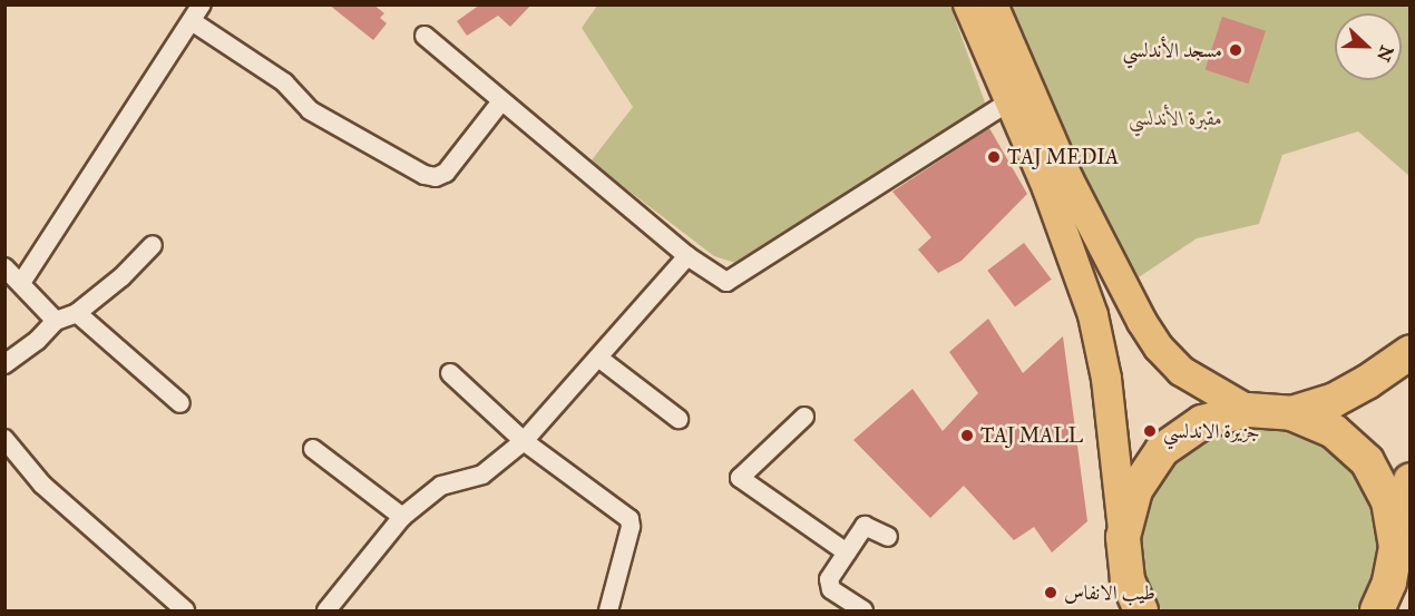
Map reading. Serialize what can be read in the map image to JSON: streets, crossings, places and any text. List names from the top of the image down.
{
  "parks": ["مقبرة الأندلسي"],
  "places": [
    "مسجد الأندلسي",
    "TAJ MEDIA",
    "جزيرة الاندلسي",
    "TAJ MALL",
    "طيب الانفاس"
  ],
  "north": "right"
}
